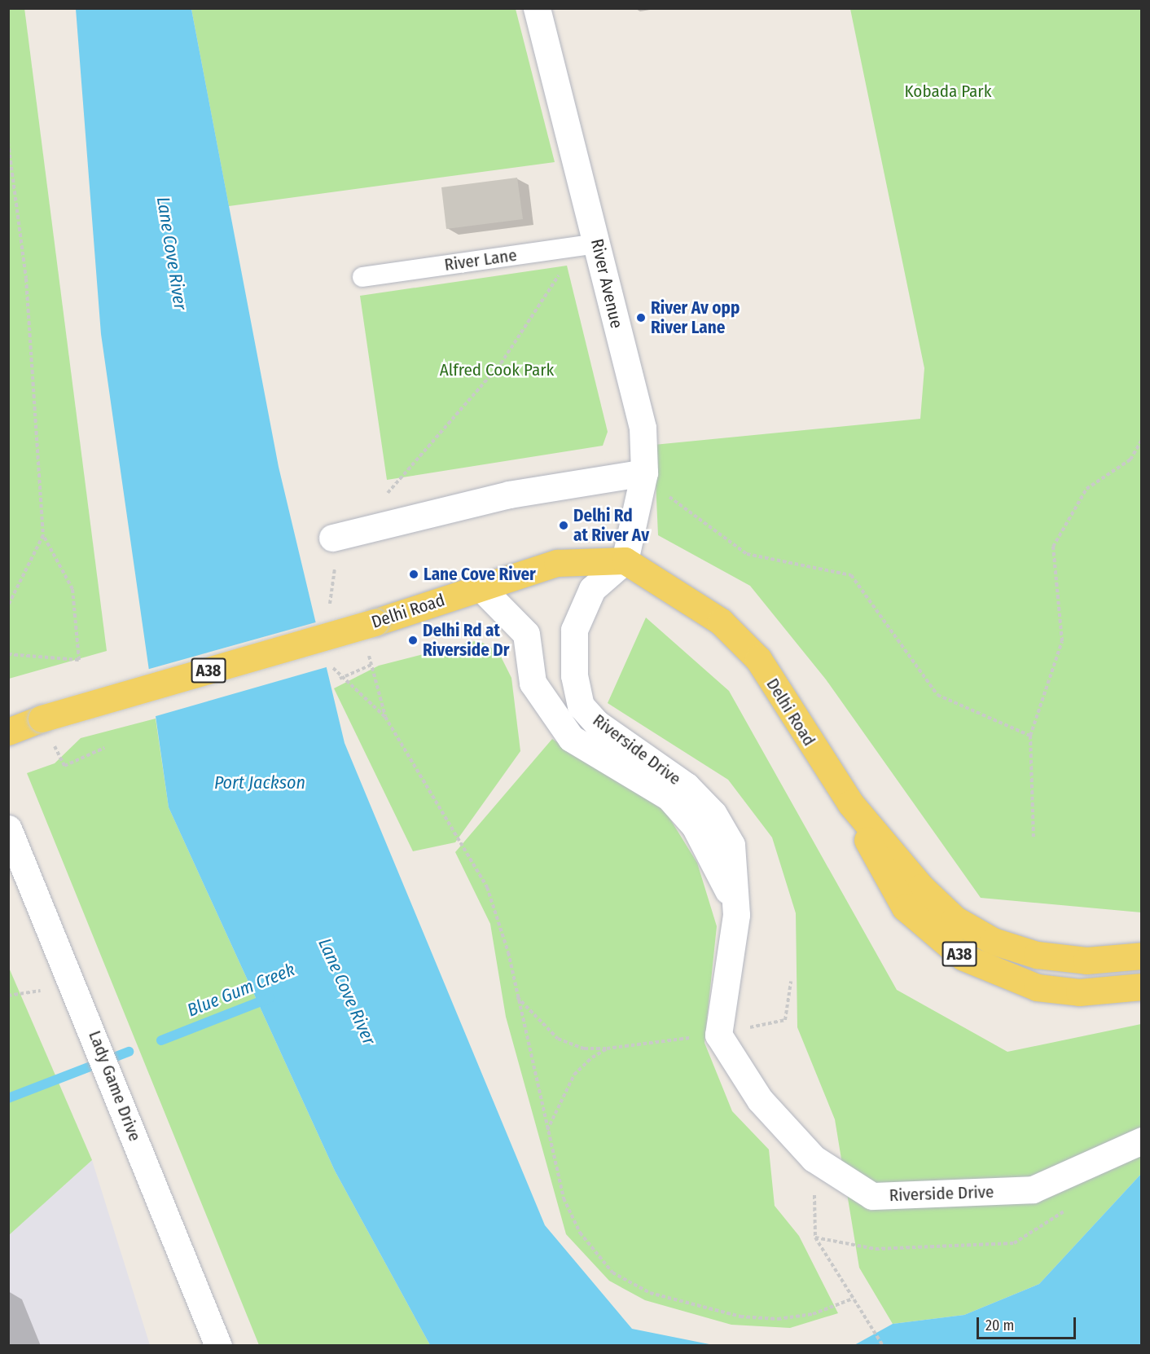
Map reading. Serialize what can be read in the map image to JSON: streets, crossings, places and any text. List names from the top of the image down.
{
  "streets": {
    "main road": ["Delhi Road", "A38"],
    "street": ["River Avenue", "Riverside Drive", "Lady Game Drive"],
    "lane": ["River Lane"]
  },
  "crossings": [
    ["River Lane", "River Avenue"],
    ["River Avenue", "Delhi Road"],
    ["River Avenue", "Riverside Drive"],
    ["Delhi Road", "Riverside Drive"]
  ],
  "water": ["Lane Cove River", "Port Jackson", "Blue Gum Creek"],
  "parks": ["Kobada Park", "Alfred Cook Park"],
  "places": [
    "River Av opp River Lane",
    "Delhi Rd at River Av",
    "Lane Cove River",
    "Delhi Rd at Riverside Dr"
  ],
  "scale_bar": "20 m"
}
